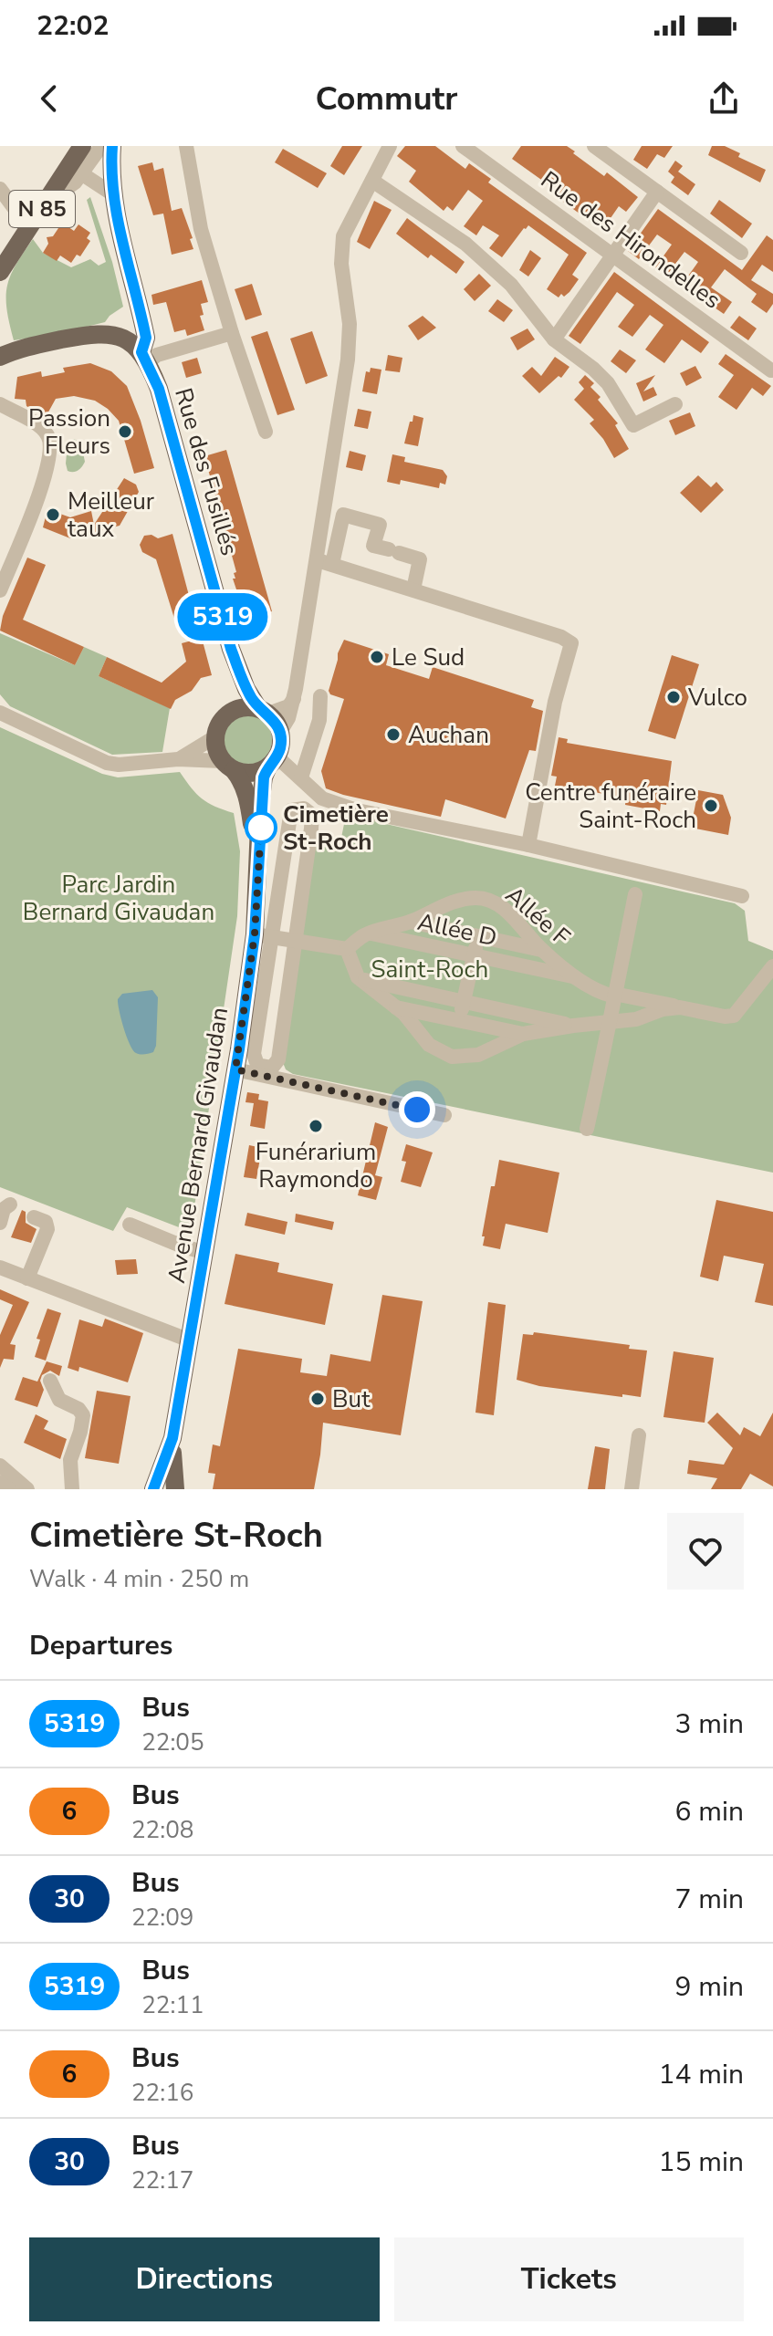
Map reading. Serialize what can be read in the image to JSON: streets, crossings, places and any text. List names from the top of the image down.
{
  "streets": {
    "main road": ["N 85", "Rue des Fusillés", "Avenue Bernard Givaudan"],
    "street": ["Rue des Hirondelles", "Allée F", "Allée D"]
  },
  "crossings": [
    ["Allée F", "Allée D"]
  ],
  "parks": ["Parc Jardin Bernard Givaudan", "Saint-Roch"],
  "places": [
    "Passion Fleurs",
    "Meilleur taux",
    "Le Sud",
    "Vulco",
    "Auchan",
    "Centre funéraire Saint-Roch",
    "Cimetière St-Roch",
    "Funérarium Raymondo",
    "But"
  ],
  "lines": ["bus line 5319"],
  "page": {
    "status": "22:02",
    "header": "Commutr",
    "on_map": "5319",
    "heading": [
      ["Cimetière St-Roch", "Walk · 4 min · 250 m"],
      "Departures"
    ],
    "list": [
      {
        "mark": "5319",
        "name": "Bus",
        "note": "22:05",
        "value": "3 min"
      },
      {
        "mark": "6",
        "name": "Bus",
        "note": "22:08",
        "value": "6 min"
      },
      {
        "mark": "30",
        "name": "Bus",
        "note": "22:09",
        "value": "7 min"
      },
      {
        "mark": "5319",
        "name": "Bus",
        "note": "22:11",
        "value": "9 min"
      },
      {
        "mark": "6",
        "name": "Bus",
        "note": "22:16",
        "value": "14 min"
      },
      {
        "mark": "30",
        "name": "Bus",
        "note": "22:17",
        "value": "15 min"
      }
    ],
    "buttons": ["Directions", "Tickets"]
  }
}
